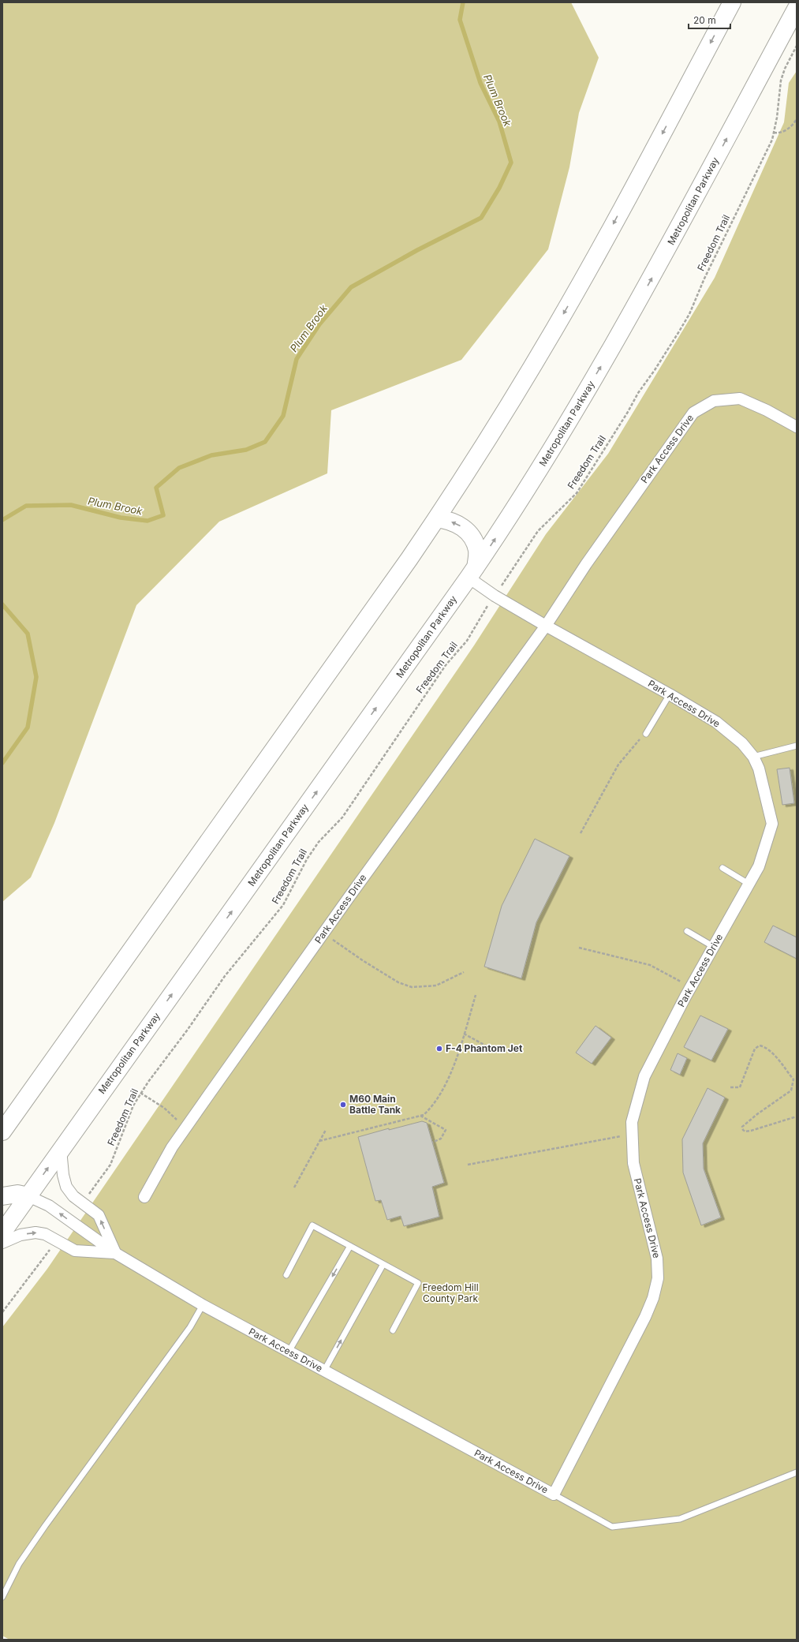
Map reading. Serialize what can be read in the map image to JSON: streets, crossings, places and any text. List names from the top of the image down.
{
  "streets": {
    "main road": ["Metropolitan Parkway"],
    "street": ["Park Access Drive"],
    "path": ["Freedom Trail"]
  },
  "crossings": [
    ["Metropolitan Parkway", "Park Access Drive"],
    ["Freedom Trail", "Park Access Drive"]
  ],
  "water": ["Plum Brook"],
  "parks": ["Freedom Hill County Park"],
  "places": ["F-4 Phantom Jet", "M60 Main Battle Tank"],
  "scale_bar": "20 m"
}
